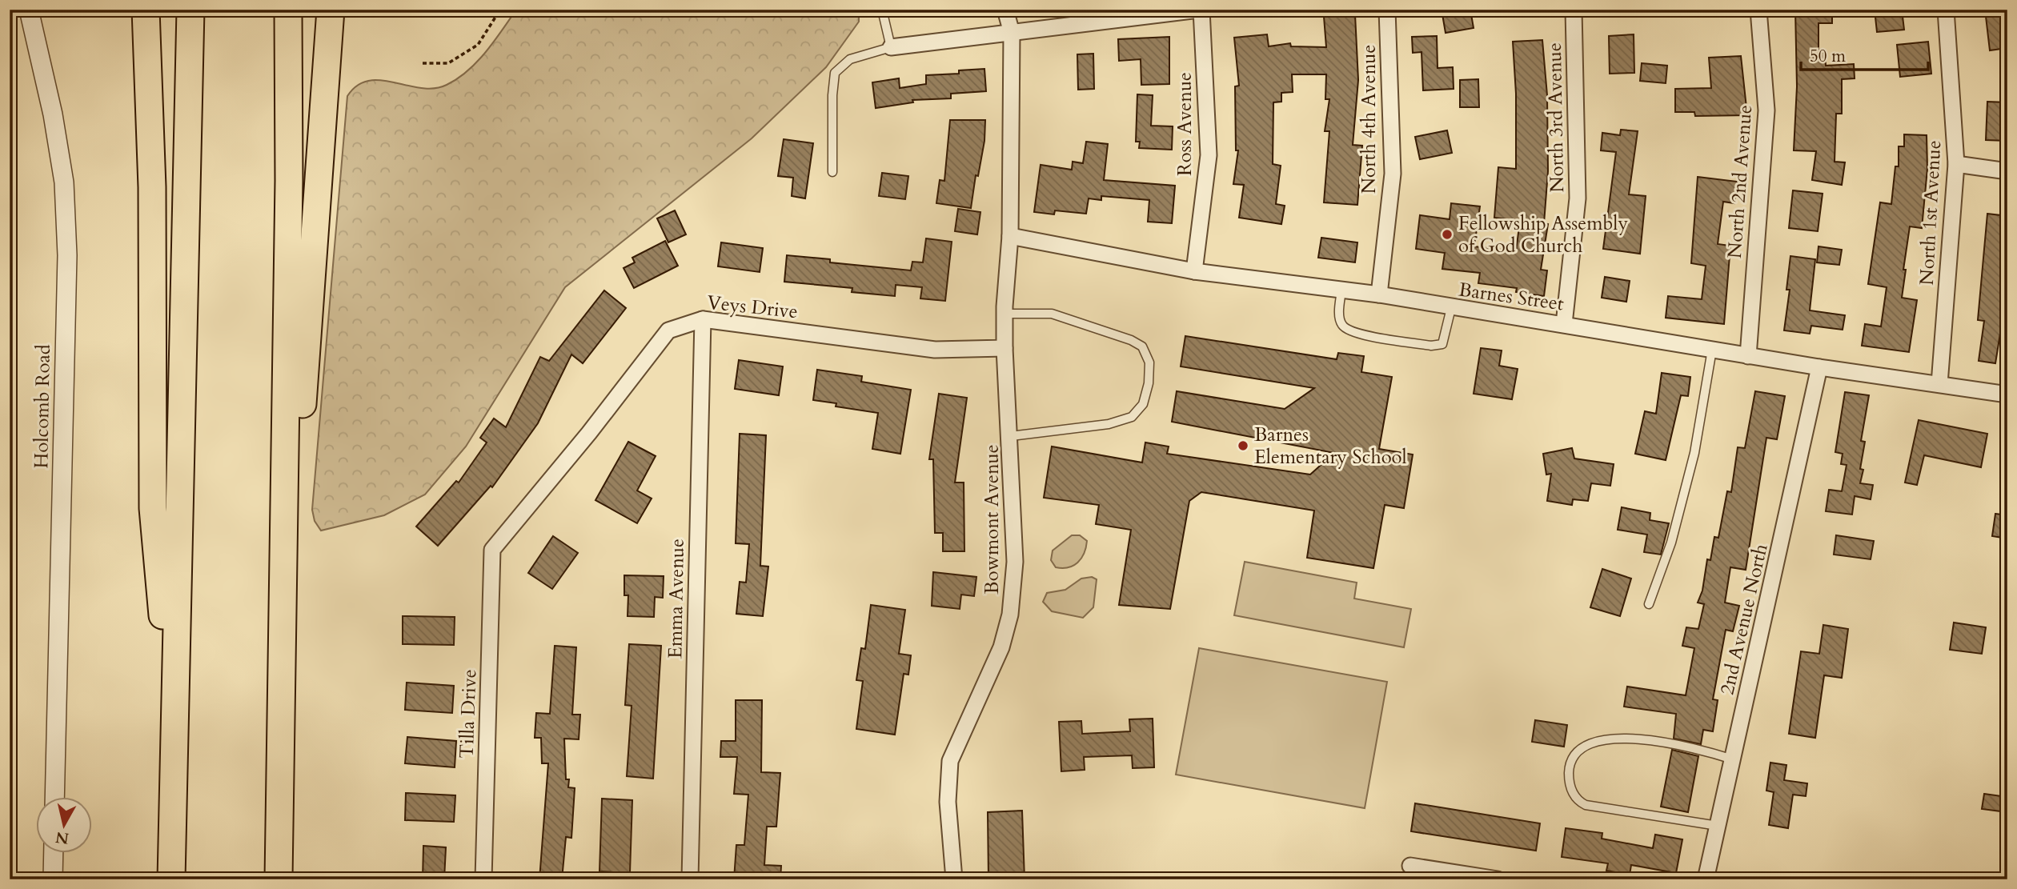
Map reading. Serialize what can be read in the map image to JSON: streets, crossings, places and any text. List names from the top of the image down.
{
  "streets": {
    "street": [
      "North 3rd Avenue",
      "North 4th Avenue",
      "Ross Avenue",
      "North 2nd Avenue",
      "North 1st Avenue",
      "Barnes Street",
      "Veys Drive",
      "Holcomb Road",
      "Bowmont Avenue",
      "Emma Avenue",
      "2nd Avenue North",
      "Tilla Drive"
    ]
  },
  "crossings": [
    ["North 3rd Avenue", "Barnes Street"],
    ["North 4th Avenue", "Barnes Street"],
    ["Ross Avenue", "Barnes Street"],
    ["North 2nd Avenue", "Barnes Street"],
    ["North 1st Avenue", "Barnes Street"],
    ["Barnes Street", "2nd Avenue North"],
    ["Veys Drive", "Bowmont Avenue"],
    ["Veys Drive", "Emma Avenue"],
    ["Veys Drive", "Tilla Drive"]
  ],
  "places": ["Fellowship Assembly of God Church", "Barnes Elementary School"],
  "scale_bar": "50 m",
  "north": "bottom"
}
